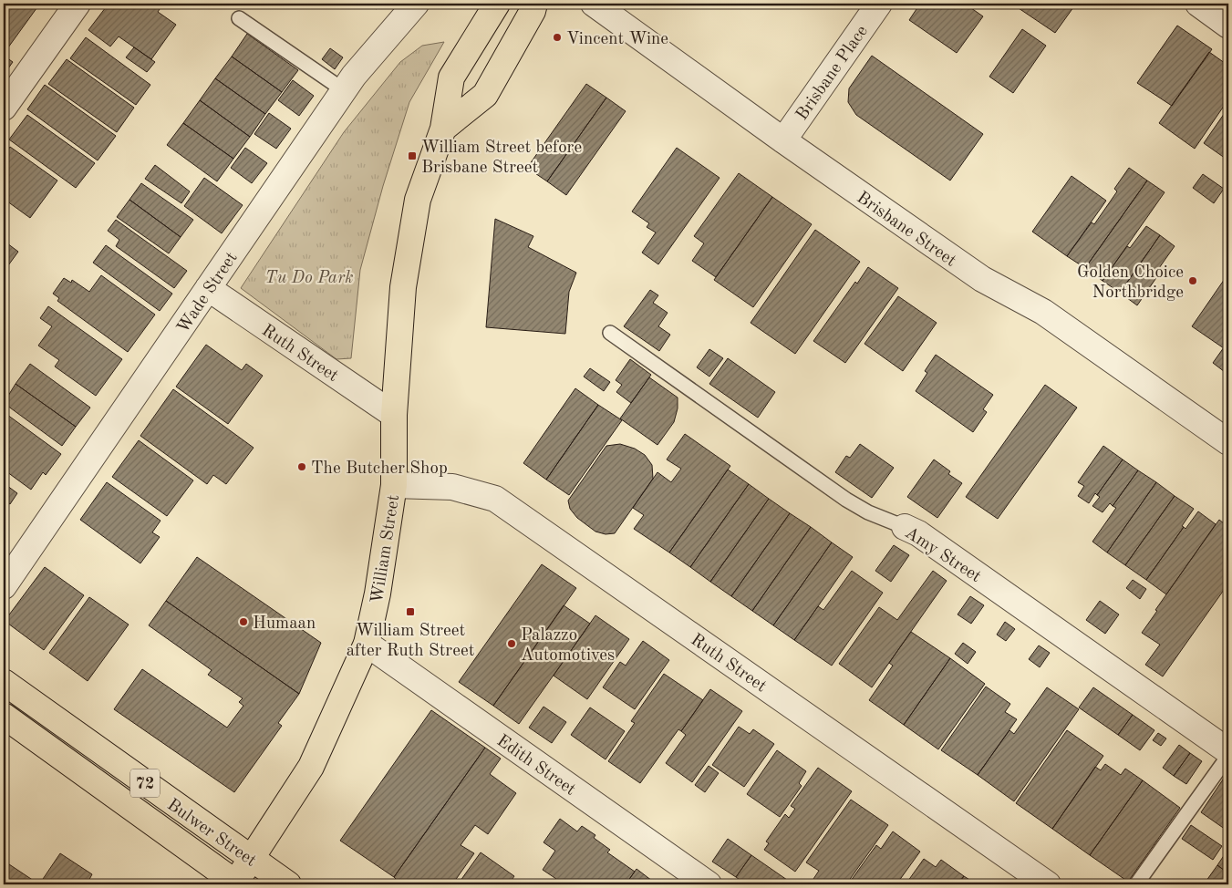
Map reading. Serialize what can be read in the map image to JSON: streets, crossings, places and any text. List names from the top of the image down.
{
  "streets": {
    "main road": ["William Street", "72", "Bulwer Street"],
    "street": [
      "Brisbane Place",
      "Brisbane Street",
      "Wade Street",
      "Ruth Street",
      "Amy Street",
      "Edith Street"
    ]
  },
  "crossings": [
    ["Brisbane Place", "Brisbane Street"],
    ["Wade Street", "Ruth Street"],
    ["Ruth Street", "William Street"],
    ["William Street", "Edith Street"],
    ["William Street", "Bulwer Street"]
  ],
  "parks": ["Tu Do Park"],
  "places": {
    "other": [
      "Vincent Wine",
      "Golden Choice Northbridge",
      "The Butcher Shop",
      "Humaan",
      "Palazzo Automotives"
    ],
    "transit": ["William Street before Brisbane Street", "William Street after Ruth Street"]
  }
}
